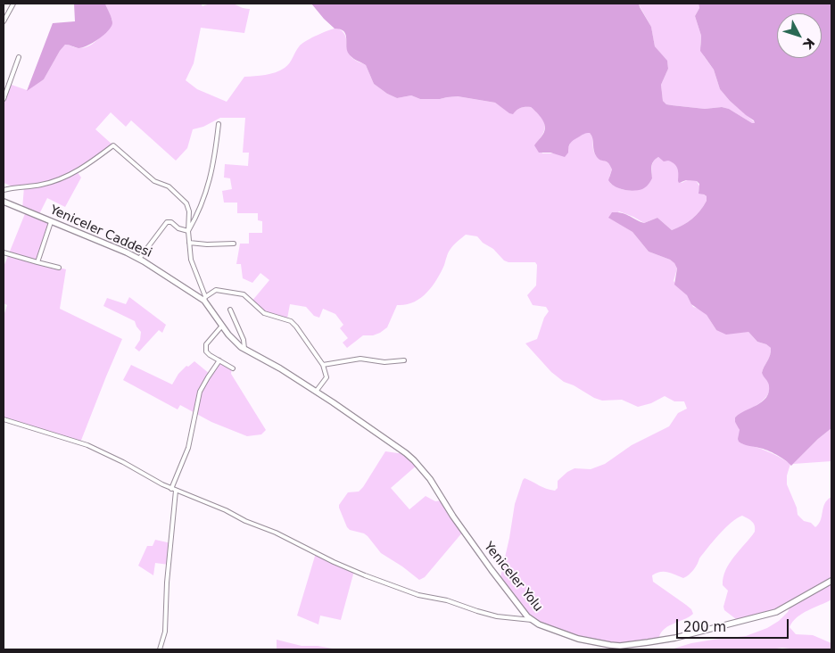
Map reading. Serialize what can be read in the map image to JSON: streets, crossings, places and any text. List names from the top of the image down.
{
  "streets": {
    "street": ["Yeniceler Caddesi", "Yeniceler Yolu"]
  },
  "crossings": [
    ["Yeniceler Caddesi", "Yeniceler Yolu"]
  ],
  "scale_bar": "200 m",
  "north": "bottom right"
}
